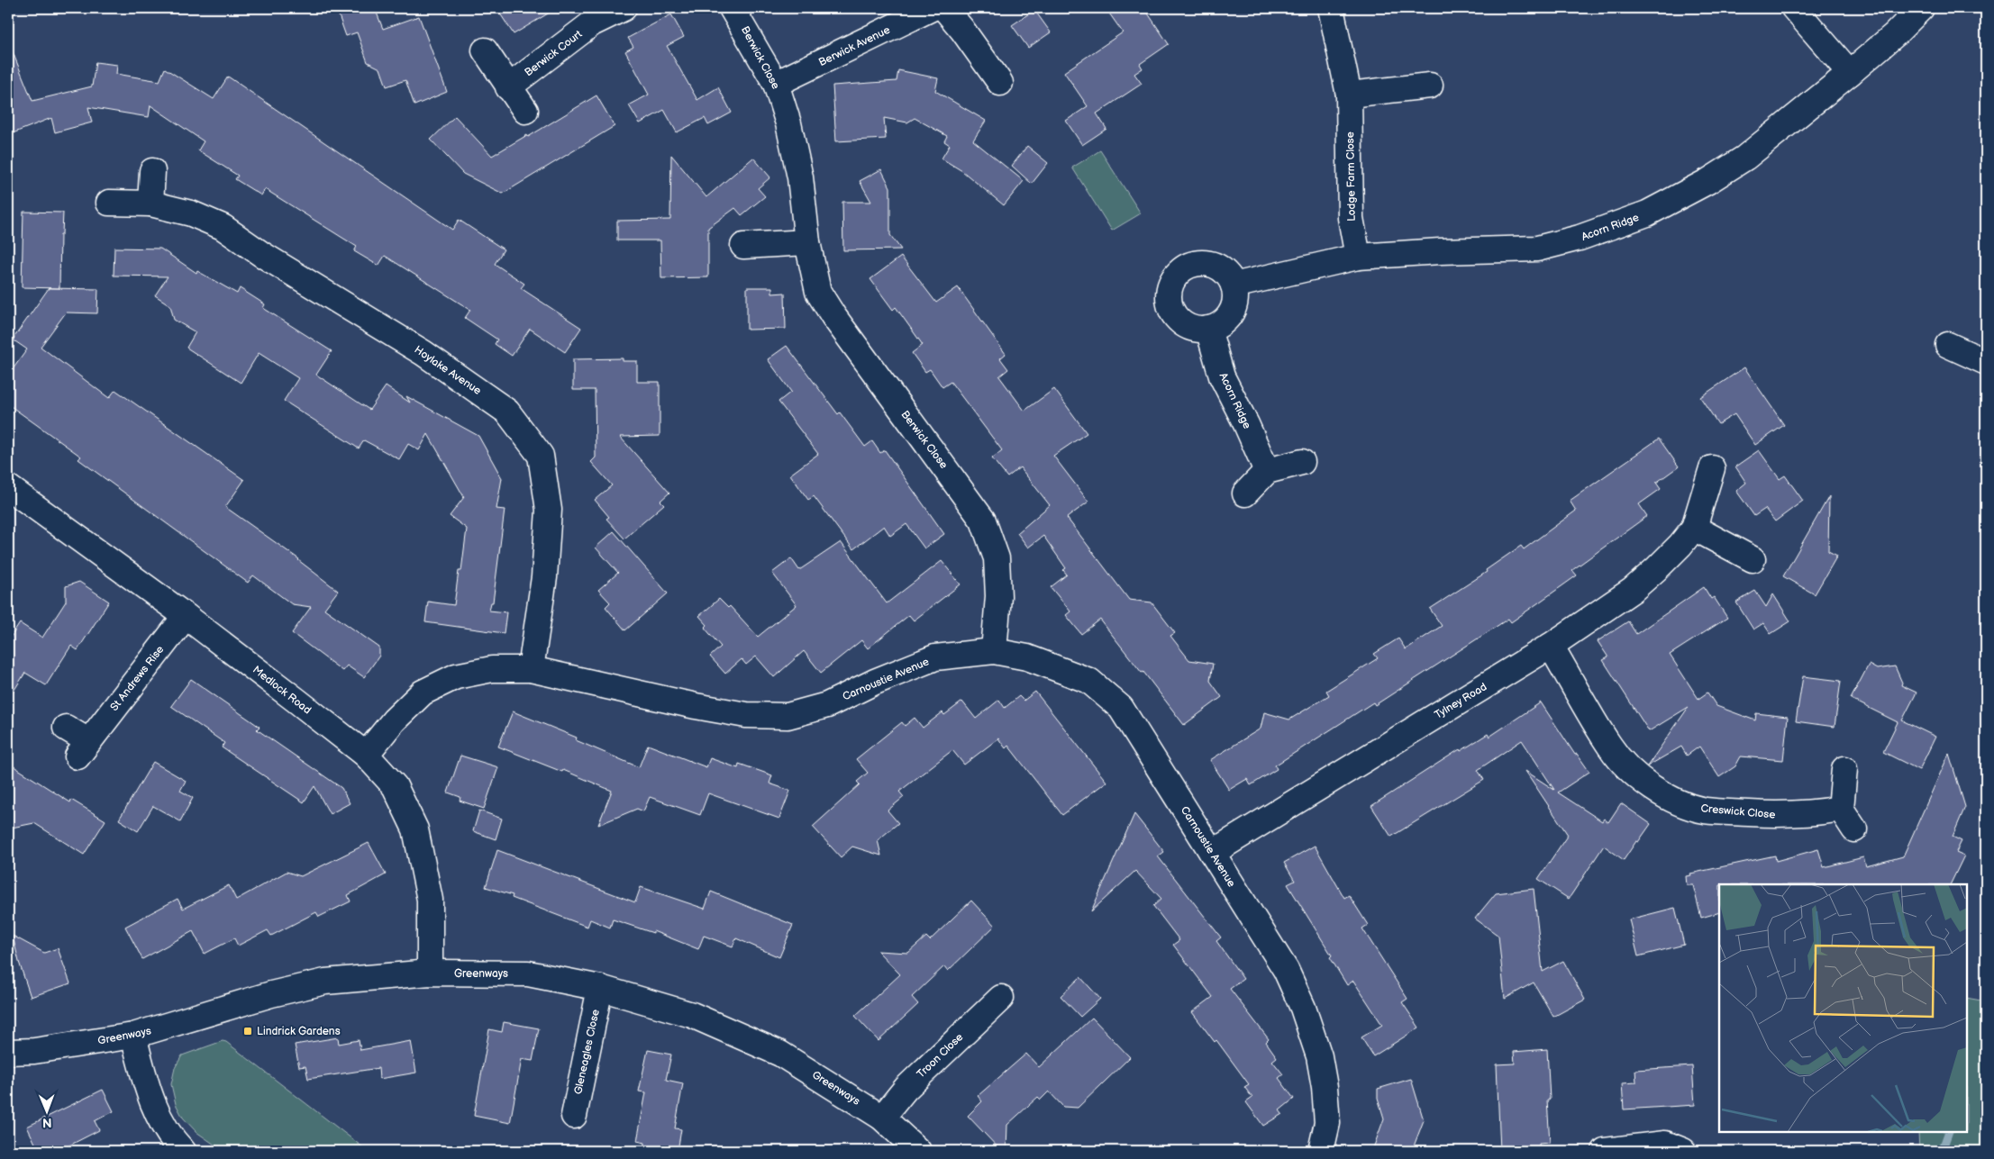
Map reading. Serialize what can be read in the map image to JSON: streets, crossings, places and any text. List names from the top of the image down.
{
  "streets": {
    "street": [
      "Berwick Avenue",
      "Berwick Court",
      "Berwick Close",
      "Lodge Farm Close",
      "Acorn Ridge",
      "Hoylake Avenue",
      "St Andrews Rise",
      "Carnoustie Avenue",
      "Medlock Road",
      "Tylney Road",
      "Creswick Close",
      "Greenways",
      "Gleneagles Close",
      "Troon Close"
    ]
  },
  "crossings": [
    ["Berwick Avenue", "Berwick Close"],
    ["Berwick Close", "Carnoustie Avenue"],
    ["Lodge Farm Close", "Acorn Ridge"],
    ["Hoylake Avenue", "Carnoustie Avenue"],
    ["St Andrews Rise", "Medlock Road"],
    ["Carnoustie Avenue", "Medlock Road"],
    ["Carnoustie Avenue", "Tylney Road"],
    ["Medlock Road", "Greenways"],
    ["Tylney Road", "Creswick Close"],
    ["Greenways", "Gleneagles Close"],
    ["Greenways", "Troon Close"]
  ],
  "places": {
    "transit": ["Lindrick Gardens"]
  },
  "north": "bottom"
}
